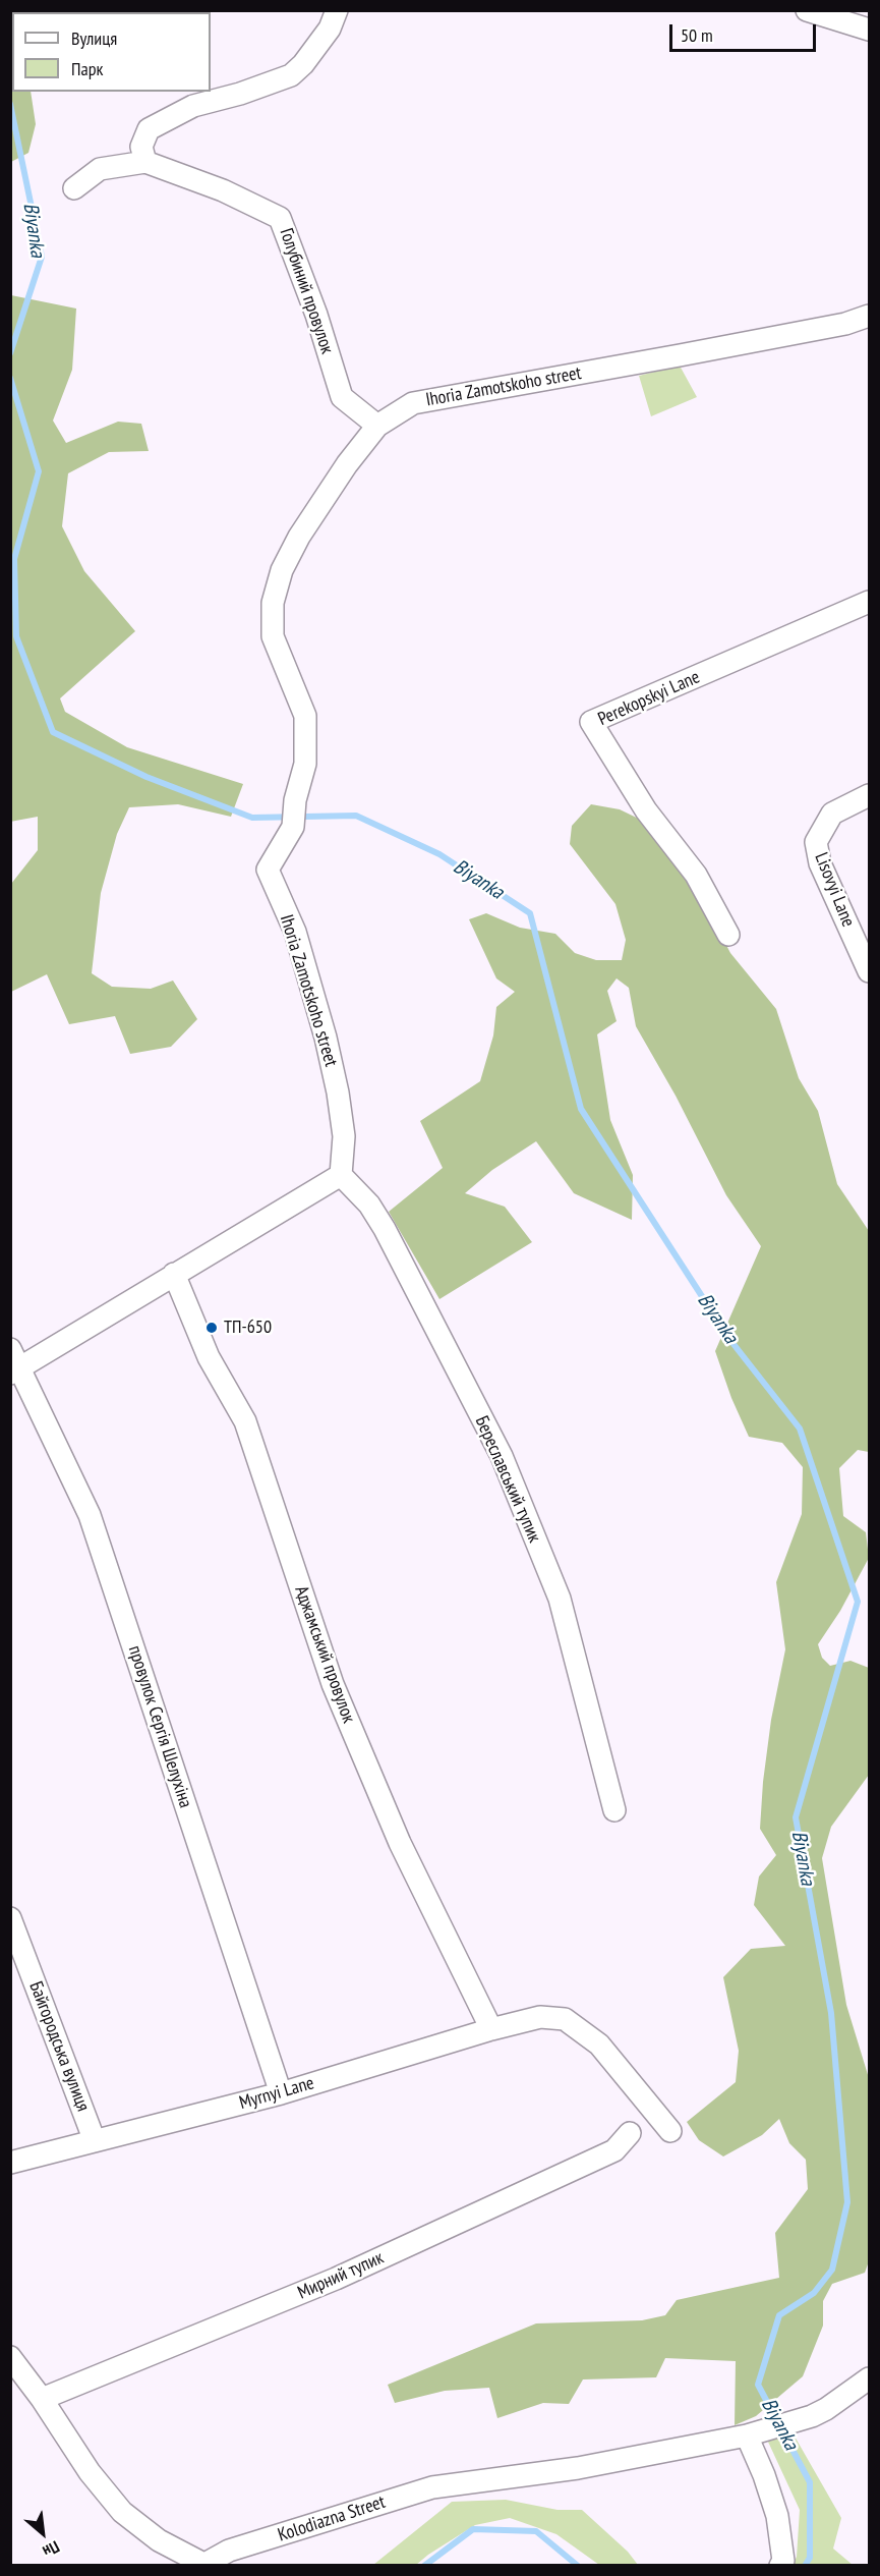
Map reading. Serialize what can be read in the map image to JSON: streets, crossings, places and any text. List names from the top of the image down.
{
  "streets": {
    "street": [
      "Голубиний провулок",
      "Ihoria Zamotskoho street",
      "Perekopskyi Lane",
      "Lisovyi Lane",
      "Береславський тупик",
      "Аджамський провулок",
      "провулок Сергія Шелухіна",
      "Байгородська вулиця",
      "Myrnyi Lane",
      "Мирний тупик",
      "Kolodiazna Street"
    ]
  },
  "crossings": [
    ["Голубиний провулок", "Ihoria Zamotskoho street"],
    ["Ihoria Zamotskoho street", "Береславський тупик"],
    ["Аджамський провулок", "Myrnyi Lane"],
    ["провулок Сергія Шелухіна", "Myrnyi Lane"],
    ["Байгородська вулиця", "Myrnyi Lane"],
    ["Мирний тупик", "Kolodiazna Street"]
  ],
  "water": ["Biyanka"],
  "places": ["ТП-650"],
  "legend": ["Вулиця", "Парк"],
  "scale_bar": "50 m",
  "north": "bottom right"
}
